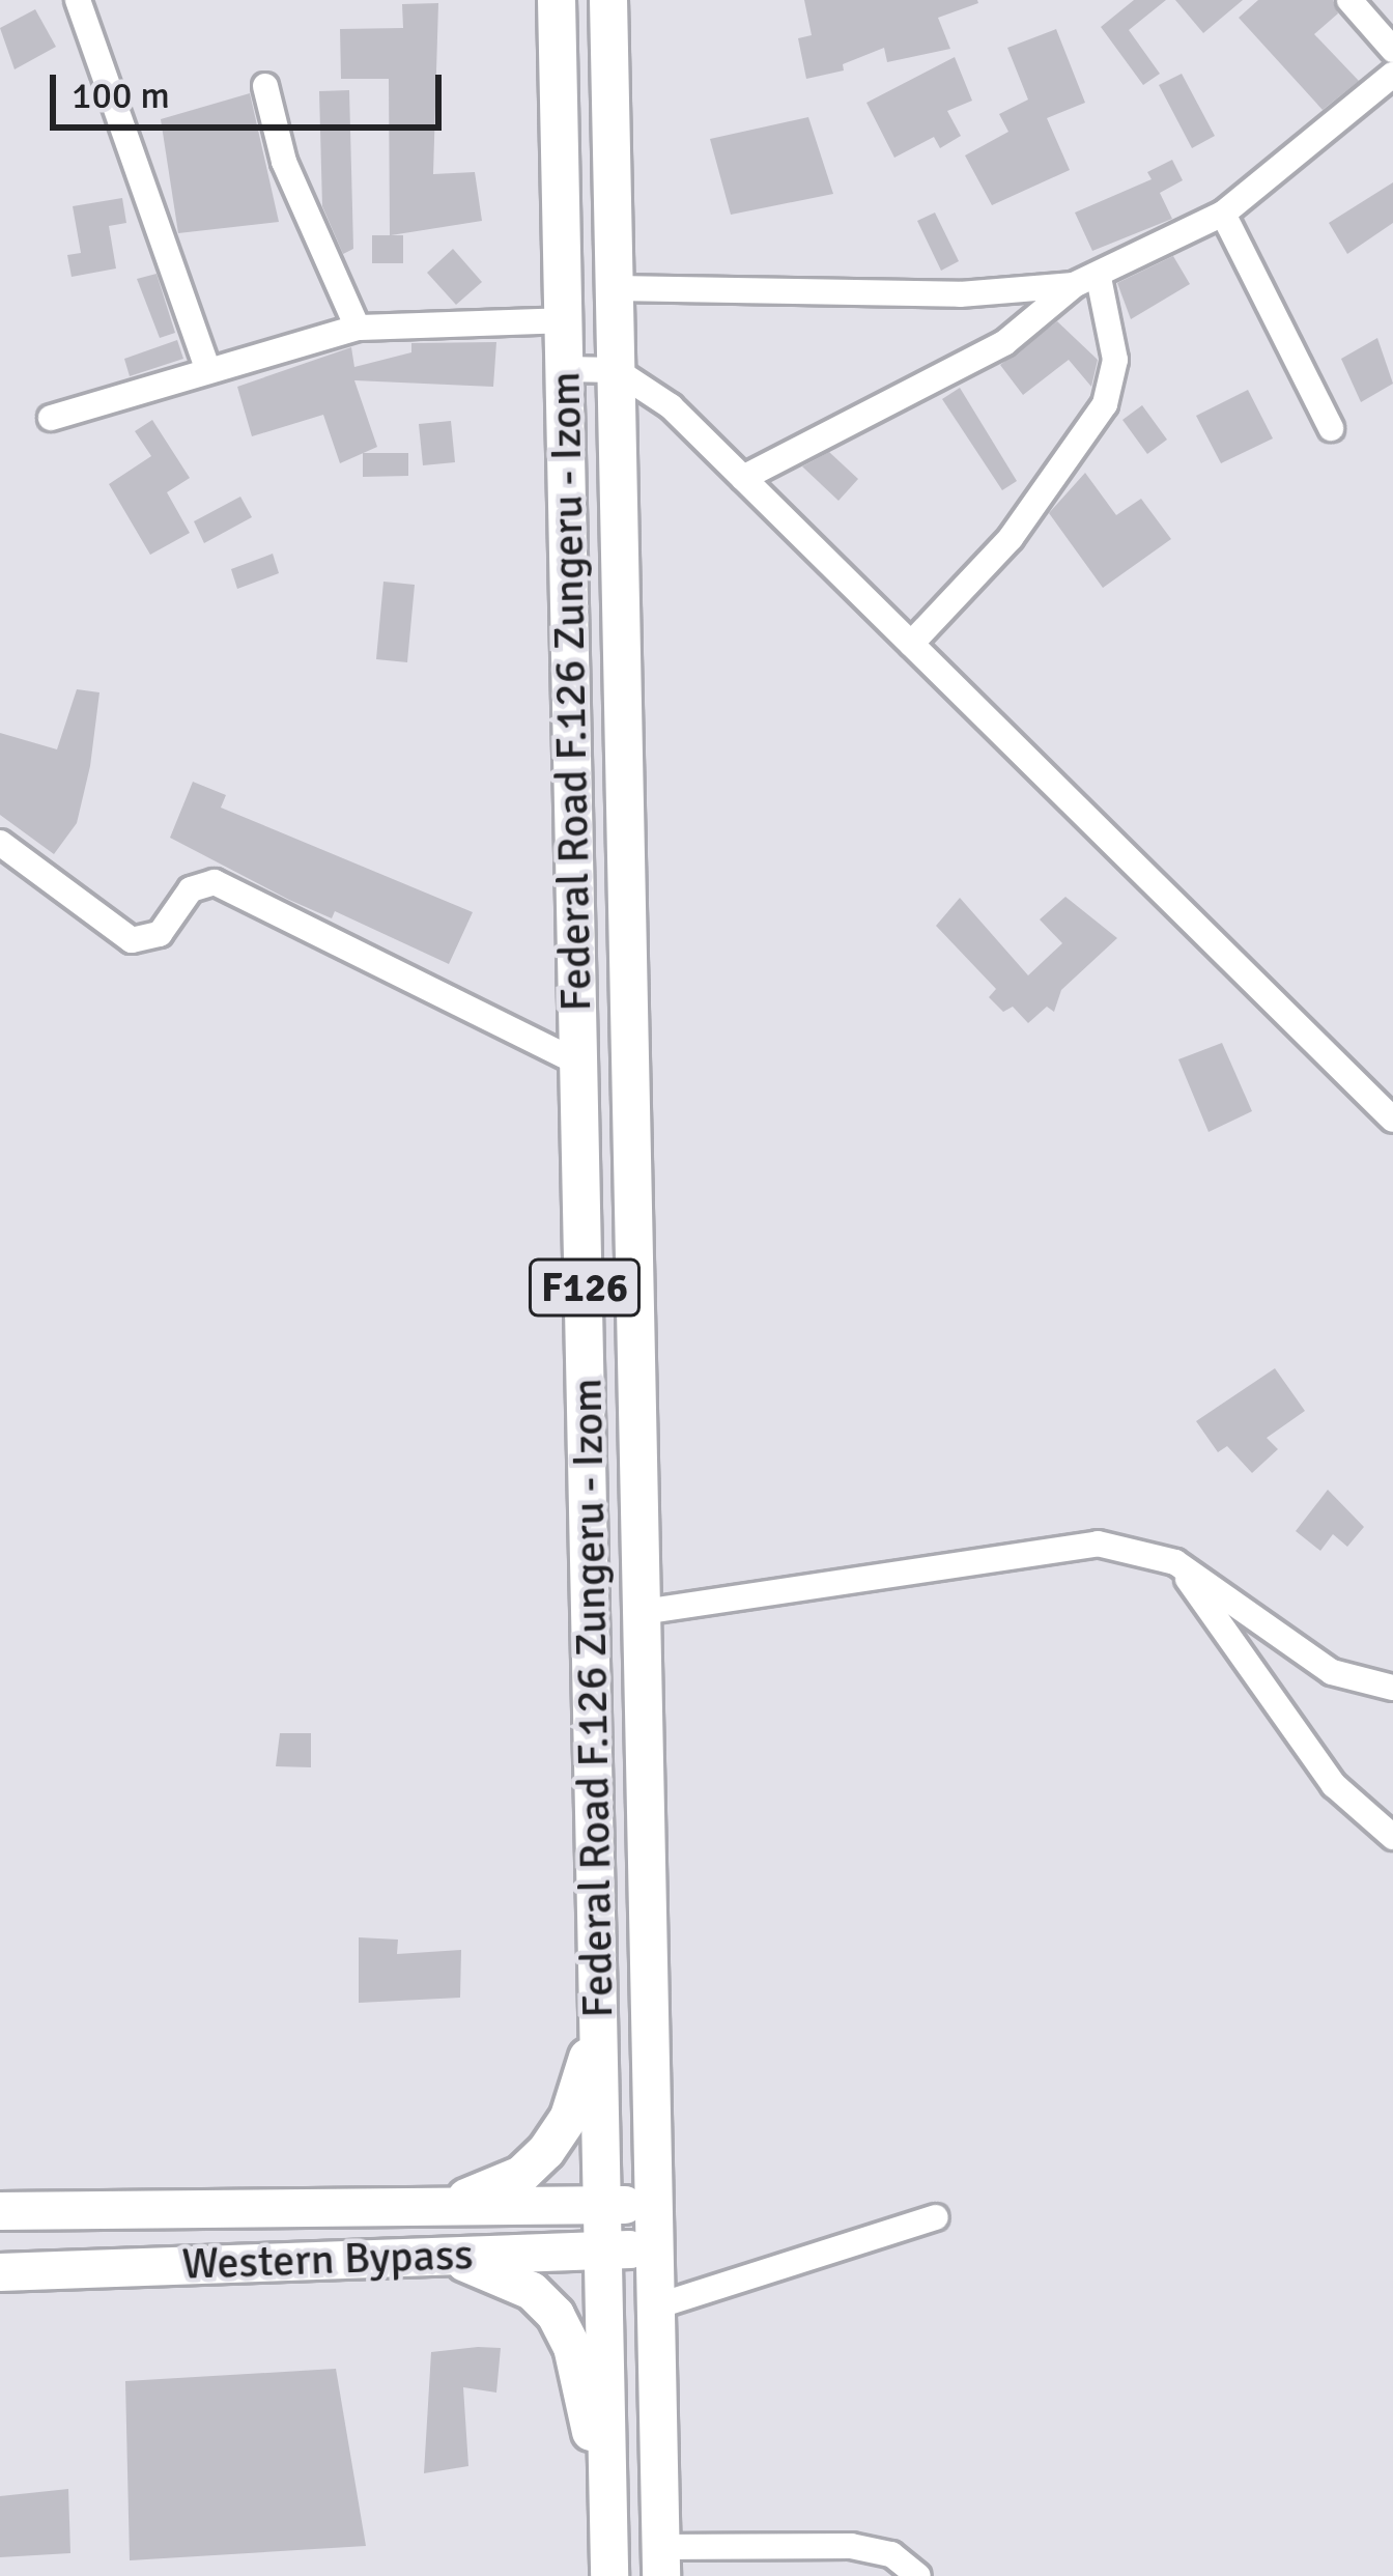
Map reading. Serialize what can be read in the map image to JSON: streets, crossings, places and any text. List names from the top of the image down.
{
  "streets": {
    "main road": ["Federal Road F.126 Zungeru - Izom", "F126", "Western Bypass"]
  },
  "crossings": [
    ["Federal Road F.126 Zungeru - Izom", "Western Bypass"]
  ],
  "scale_bar": "100 m"
}
